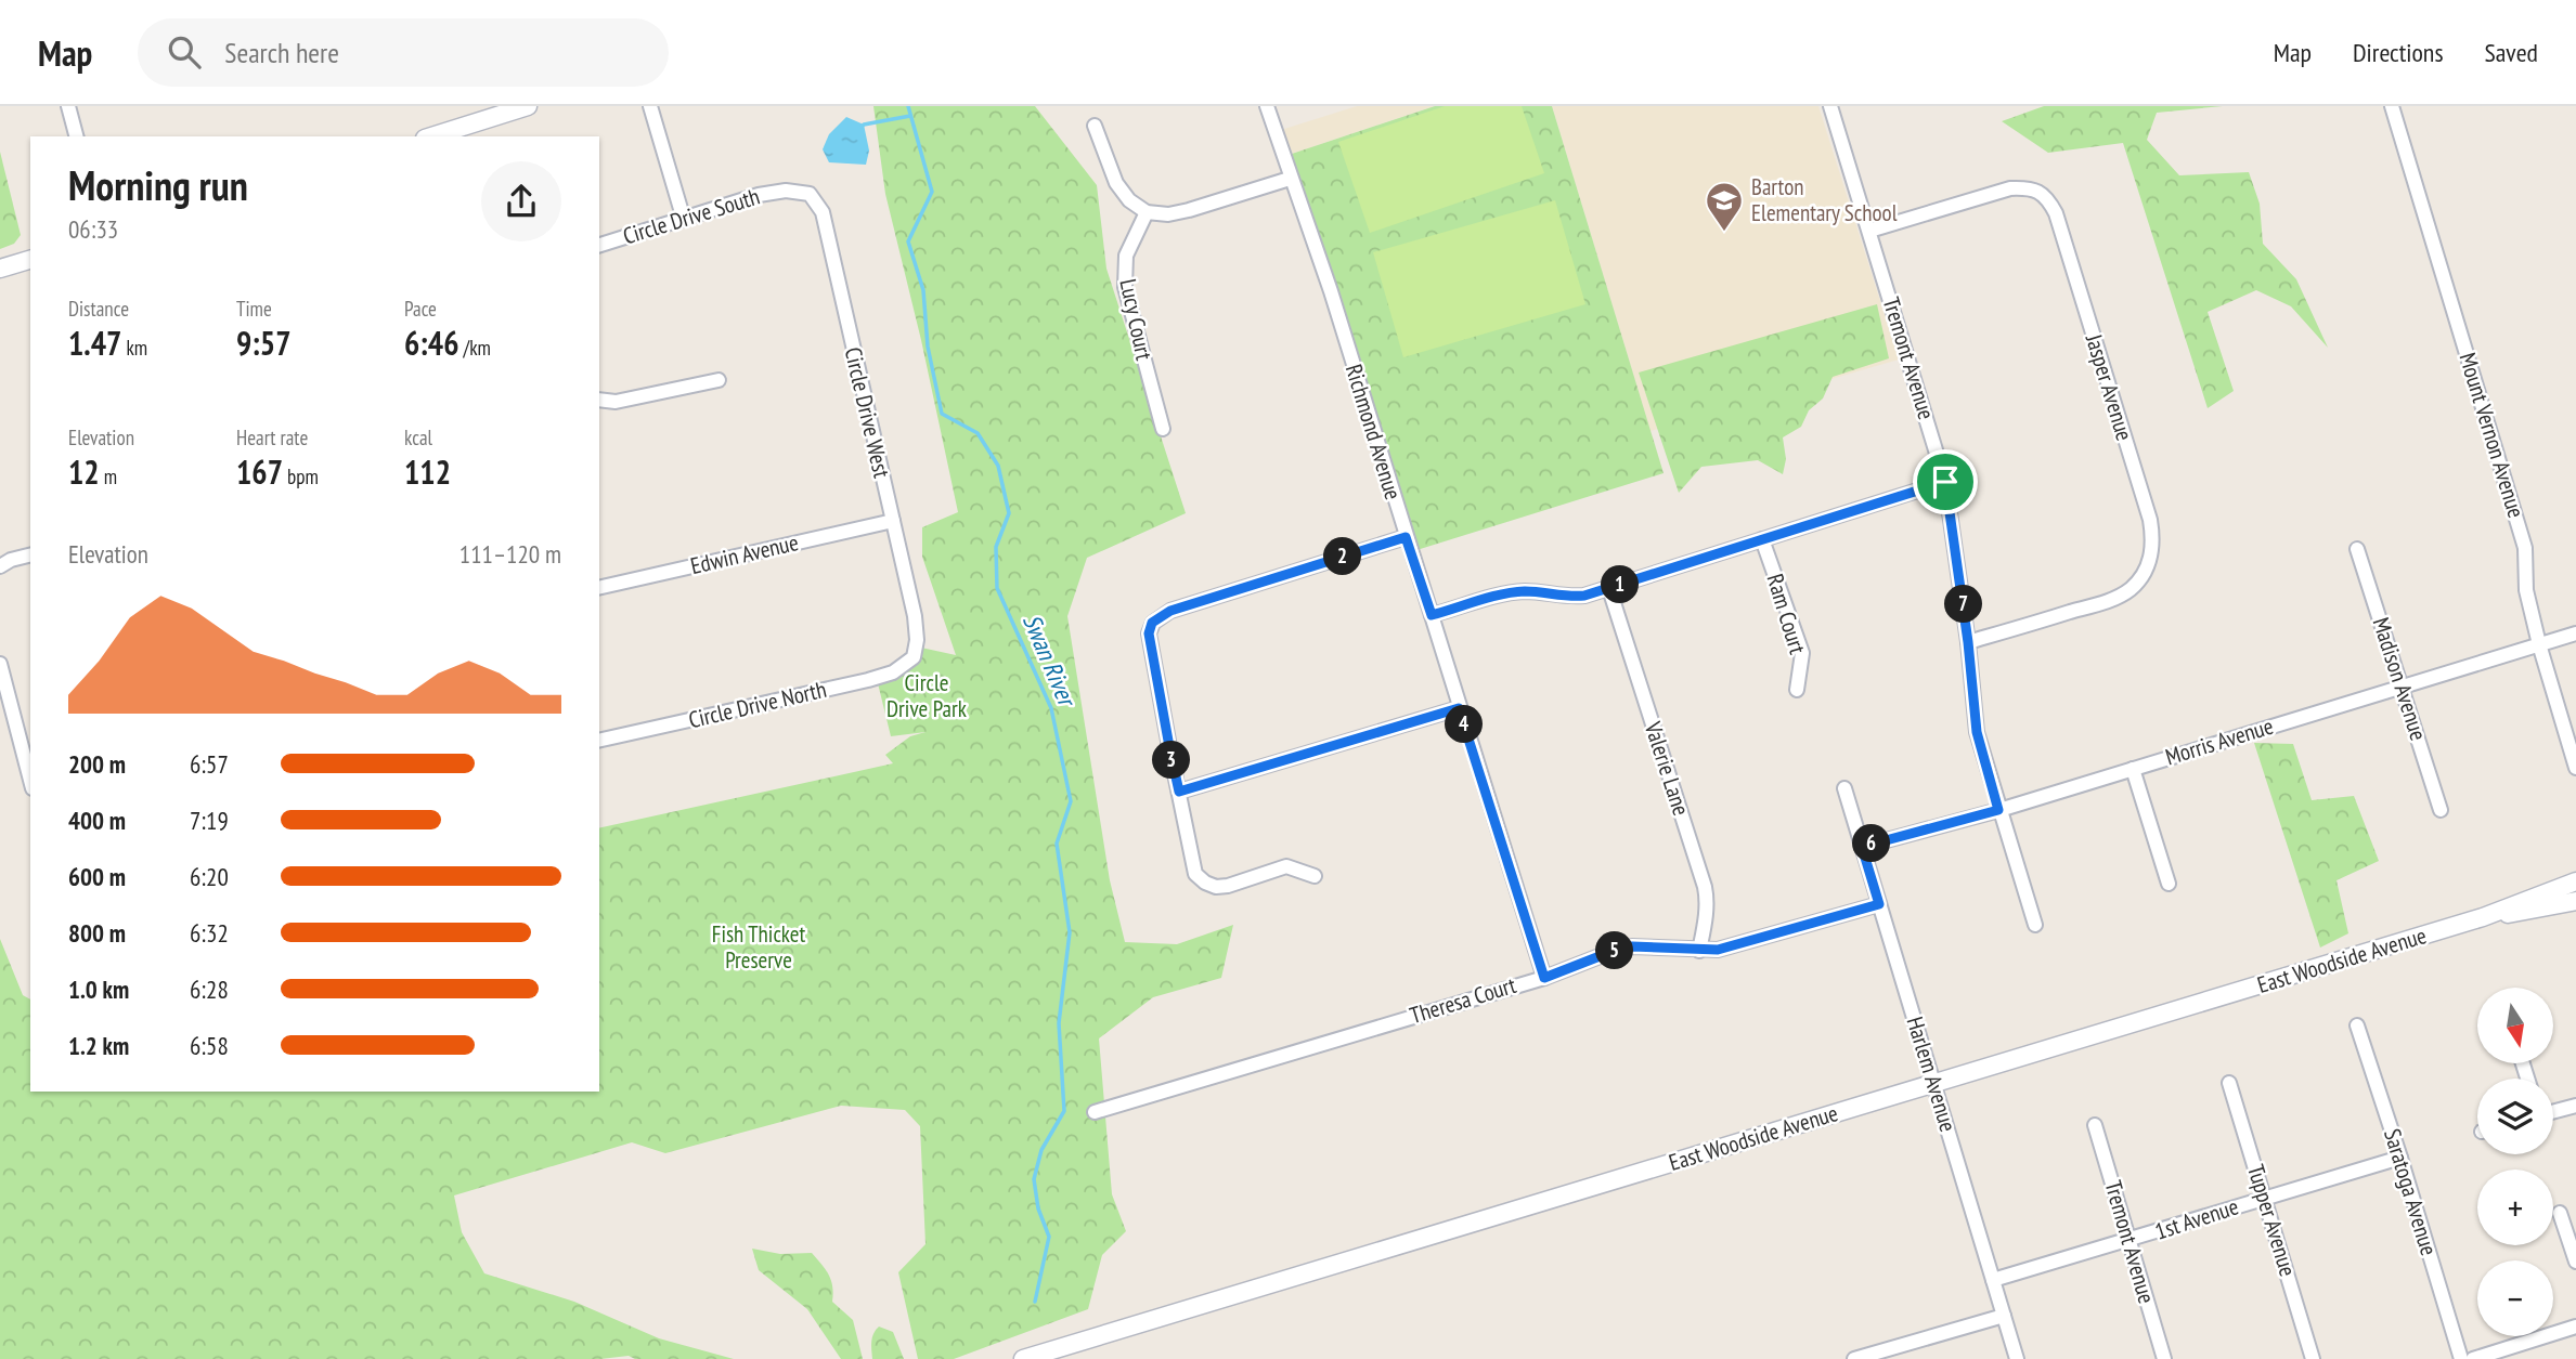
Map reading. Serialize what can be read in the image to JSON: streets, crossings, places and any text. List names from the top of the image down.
{
  "streets": {
    "main road": ["East Woodside Avenue"],
    "street": [
      "Circle Drive South",
      "Lucy Court",
      "Tremont Avenue",
      "Jasper Avenue",
      "Circle Drive West",
      "Richmond Avenue",
      "Mount Vernon Avenue",
      "Edwin Avenue",
      "Ram Court",
      "Madison Avenue",
      "Circle Drive North",
      "Morris Avenue",
      "Valerie Lane",
      "Theresa Court",
      "Harlem Avenue",
      "Saratoga Avenue",
      "1st Avenue",
      "Tupper Avenue"
    ]
  },
  "crossings": [
    ["Circle Drive South", "Circle Drive West"],
    ["Tremont Avenue", "Jasper Avenue"],
    ["Tremont Avenue", "Morris Avenue"],
    ["Tremont Avenue", "1st Avenue"],
    ["Circle Drive West", "Edwin Avenue"],
    ["Circle Drive West", "Circle Drive North"],
    ["Richmond Avenue", "Theresa Court"],
    ["Mount Vernon Avenue", "Morris Avenue"],
    ["Madison Avenue", "Morris Avenue"],
    ["Morris Avenue", "Harlem Avenue"],
    ["Valerie Lane", "Theresa Court"],
    ["East Woodside Avenue", "Harlem Avenue"],
    ["Theresa Court", "Harlem Avenue"],
    ["Harlem Avenue", "1st Avenue"],
    ["Saratoga Avenue", "1st Avenue"],
    ["1st Avenue", "Tupper Avenue"]
  ],
  "water": ["Swan River"],
  "parks": ["Circle Drive Park", "Fish Thicket Preserve"],
  "places": {
    "school or university": ["Barton Elementary School"]
  },
  "north": "bottom",
  "page": {
    "header": "Map",
    "search": "Search here",
    "nav": ["Map", "Directions", "Saved"],
    "heading": ["Morning run", "06:33"],
    "stats": [
      ["Distance", "1.47 km"],
      ["Time", "9:57"],
      ["Pace", "6:46 /km"],
      ["Elevation", "12 m"],
      ["Heart rate", "167 bpm"],
      ["kcal", "112"]
    ],
    "chart": ["Elevation", "111–120 m"],
    "pins": [
      "2",
      "1",
      "7",
      "4",
      "3",
      "6",
      "5"
    ],
    "list": [
      {
        "name": "200 m",
        "note": "6:57"
      },
      {
        "name": "400 m",
        "note": "7:19"
      },
      {
        "name": "600 m",
        "note": "6:20"
      },
      {
        "name": "800 m",
        "note": "6:32"
      },
      {
        "name": "1.0 km",
        "note": "6:28"
      },
      {
        "name": "1.2 km",
        "note": "6:58"
      }
    ],
    "map_buttons": ["+", "−"]
  }
}
